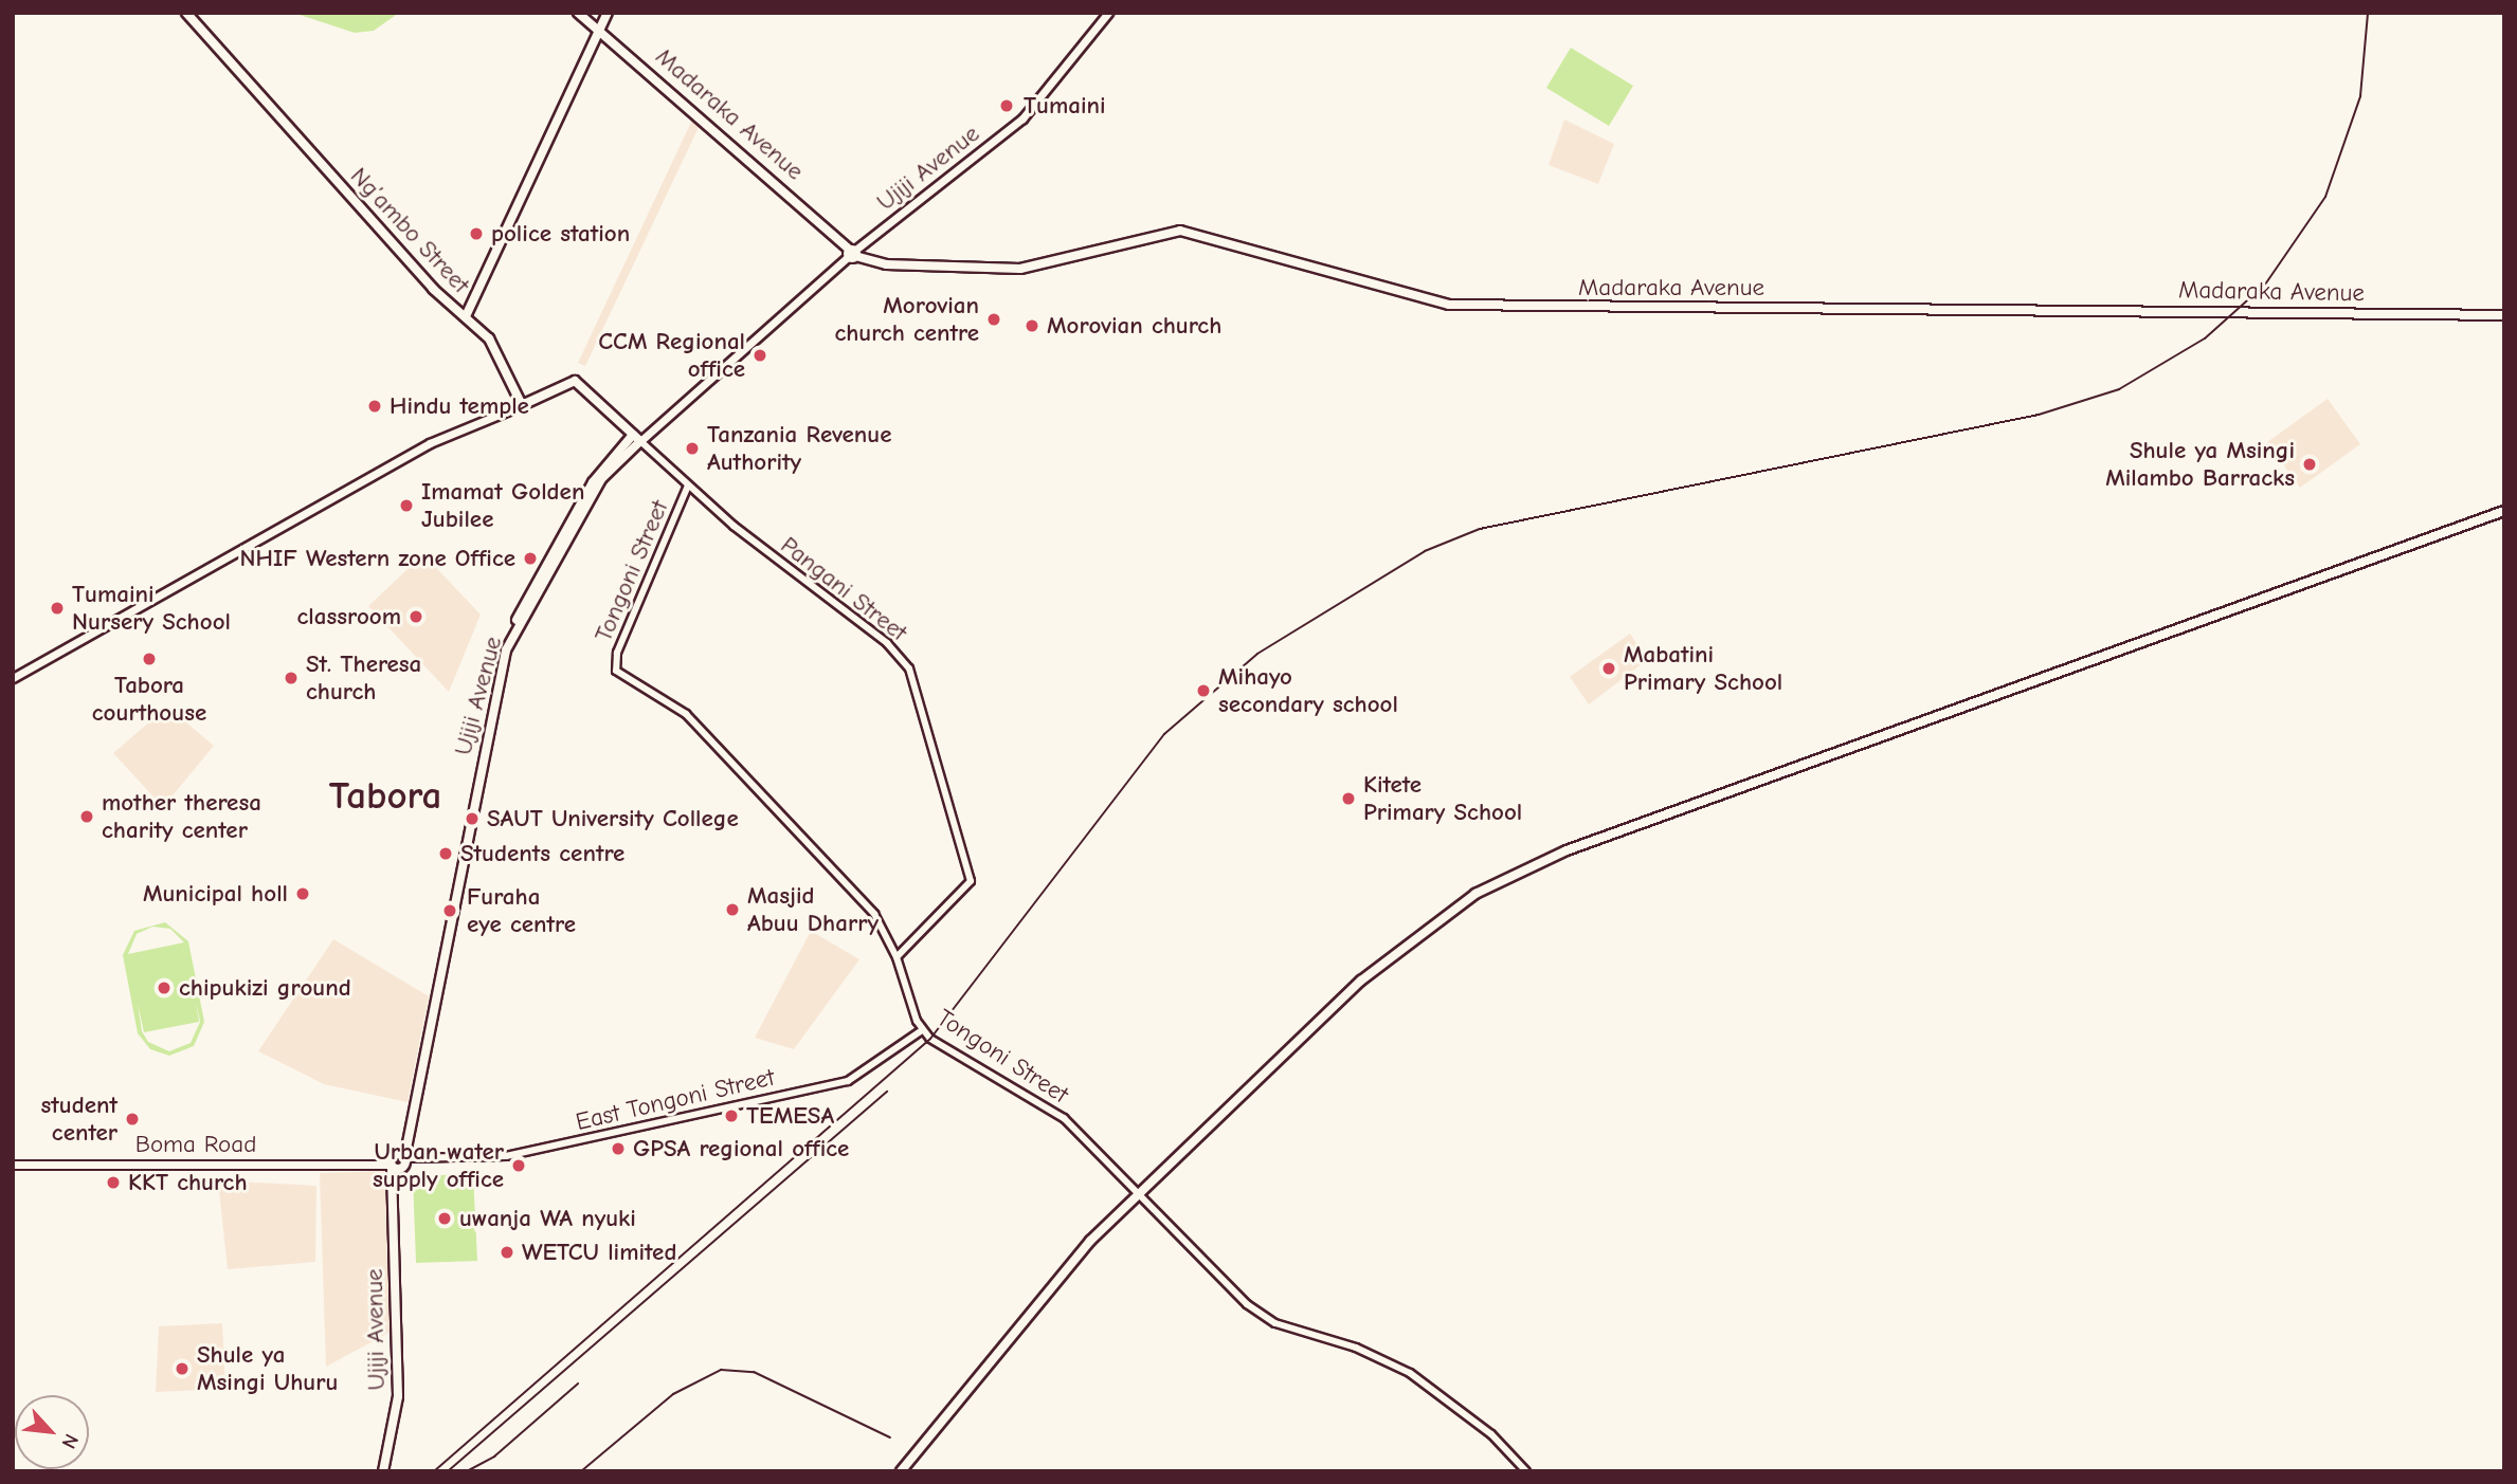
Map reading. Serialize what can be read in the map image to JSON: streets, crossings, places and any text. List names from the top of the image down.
{
  "streets": {
    "main road": [
      "Madaraka Avenue",
      "Ujiji Avenue",
      "Ng’ambo Street",
      "Boma Road"
    ],
    "street": ["Tongoni Street", "Pangani Street", "East Tongoni Street"]
  },
  "crossings": [
    ["Madaraka Avenue", "Ujiji Avenue"],
    ["Ujiji Avenue", "Pangani Street"],
    ["Ujiji Avenue", "East Tongoni Street"],
    ["Ujiji Avenue", "Boma Road"],
    ["Tongoni Street", "Pangani Street"],
    ["Tongoni Street", "East Tongoni Street"],
    ["East Tongoni Street", "Boma Road"]
  ],
  "districts": ["Tabora"],
  "places": [
    "Tumaini",
    "police station",
    "Morovian church centre",
    "Morovian church",
    "CCM Regional office",
    "Hindu temple",
    "Tanzania Revenue Authority",
    "Shule ya Msingi Milambo Barracks",
    "Imamat Golden Jubilee",
    "NHIF Western zone Office",
    "Tumaini Nursery School",
    "classroom",
    "Tabora courthouse",
    "Mabatini Primary School",
    "St. Theresa church",
    "Mihayo secondary school",
    "Kitete Primary School",
    "mother theresa charity center",
    "SAUT University College",
    "Students centre",
    "Municipal holl",
    "Masjid Abuu Dharry",
    "Furaha eye centre",
    "chipukizi ground",
    "TEMESA",
    "student center",
    "GPSA regional office",
    "Urban water supply office",
    "KKT church",
    "uwanja WA nyuki",
    "WETCU limited",
    "Shule ya Msingi Uhuru"
  ],
  "north": "bottom right"
}
